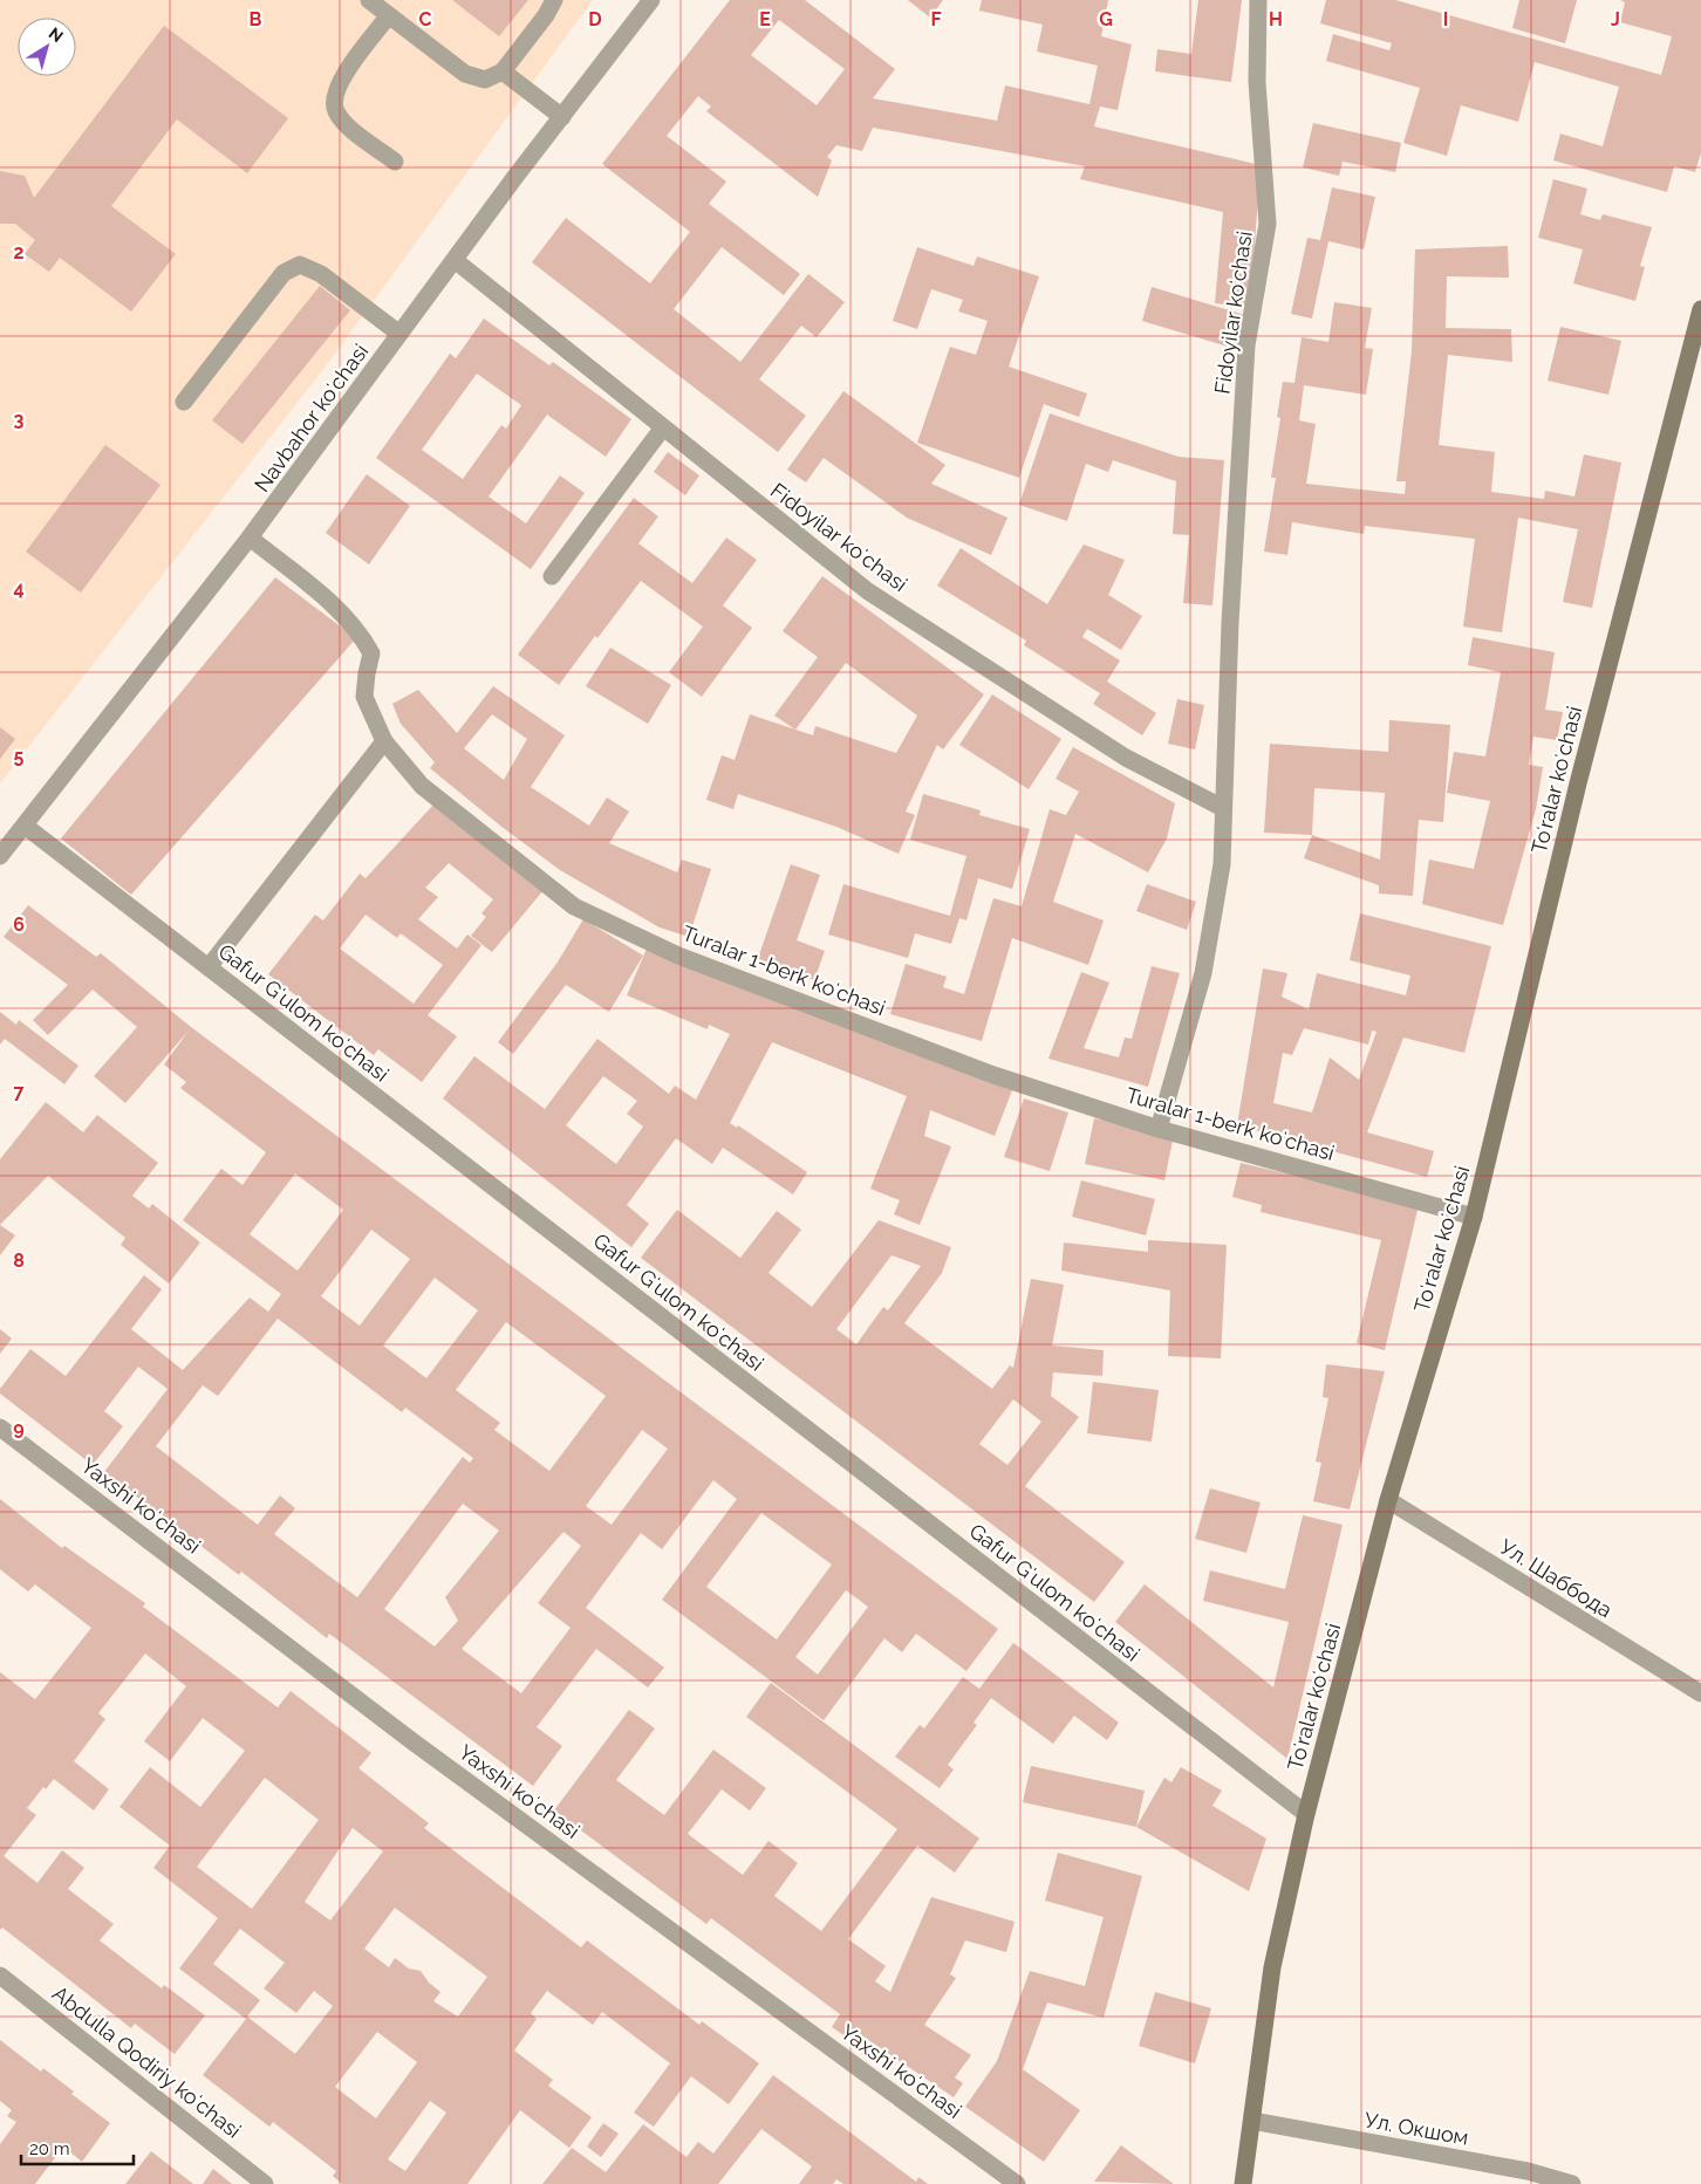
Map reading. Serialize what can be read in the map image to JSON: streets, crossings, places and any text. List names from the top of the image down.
{
  "streets": {
    "main road": ["Toʻralar koʻchasi"],
    "street": [
      "Fidoyilar koʻchasi",
      "Navbahor koʻchasi",
      "Turalar 1-berk koʻchasi",
      "Gafur Gʻulom koʻchasi",
      "Yaxshi koʻchasi",
      "Ул. Шаббода",
      "Abdulla Qodiriy koʻchasi",
      "Ул. Окшом"
    ]
  },
  "crossings": [
    ["Fidoyilar koʻchasi", "Navbahor koʻchasi"],
    ["Fidoyilar koʻchasi", "Turalar 1-berk koʻchasi"],
    ["Navbahor koʻchasi", "Turalar 1-berk koʻchasi"],
    ["Navbahor koʻchasi", "Gafur Gʻulom koʻchasi"],
    ["Toʻralar koʻchasi", "Turalar 1-berk koʻchasi"],
    ["Toʻralar koʻchasi", "Gafur Gʻulom koʻchasi"],
    ["Toʻralar koʻchasi", "Ул. Шаббода"],
    ["Toʻralar koʻchasi", "Ул. Окшом"]
  ],
  "scale_bar": "20 m",
  "north": "top right",
  "grid": {
    "columns": [
      "B",
      "C",
      "D",
      "E",
      "F",
      "G",
      "H",
      "I",
      "J"
    ],
    "rows": [
      "2",
      "3",
      "4",
      "5",
      "6",
      "7",
      "8",
      "9"
    ]
  }
}
